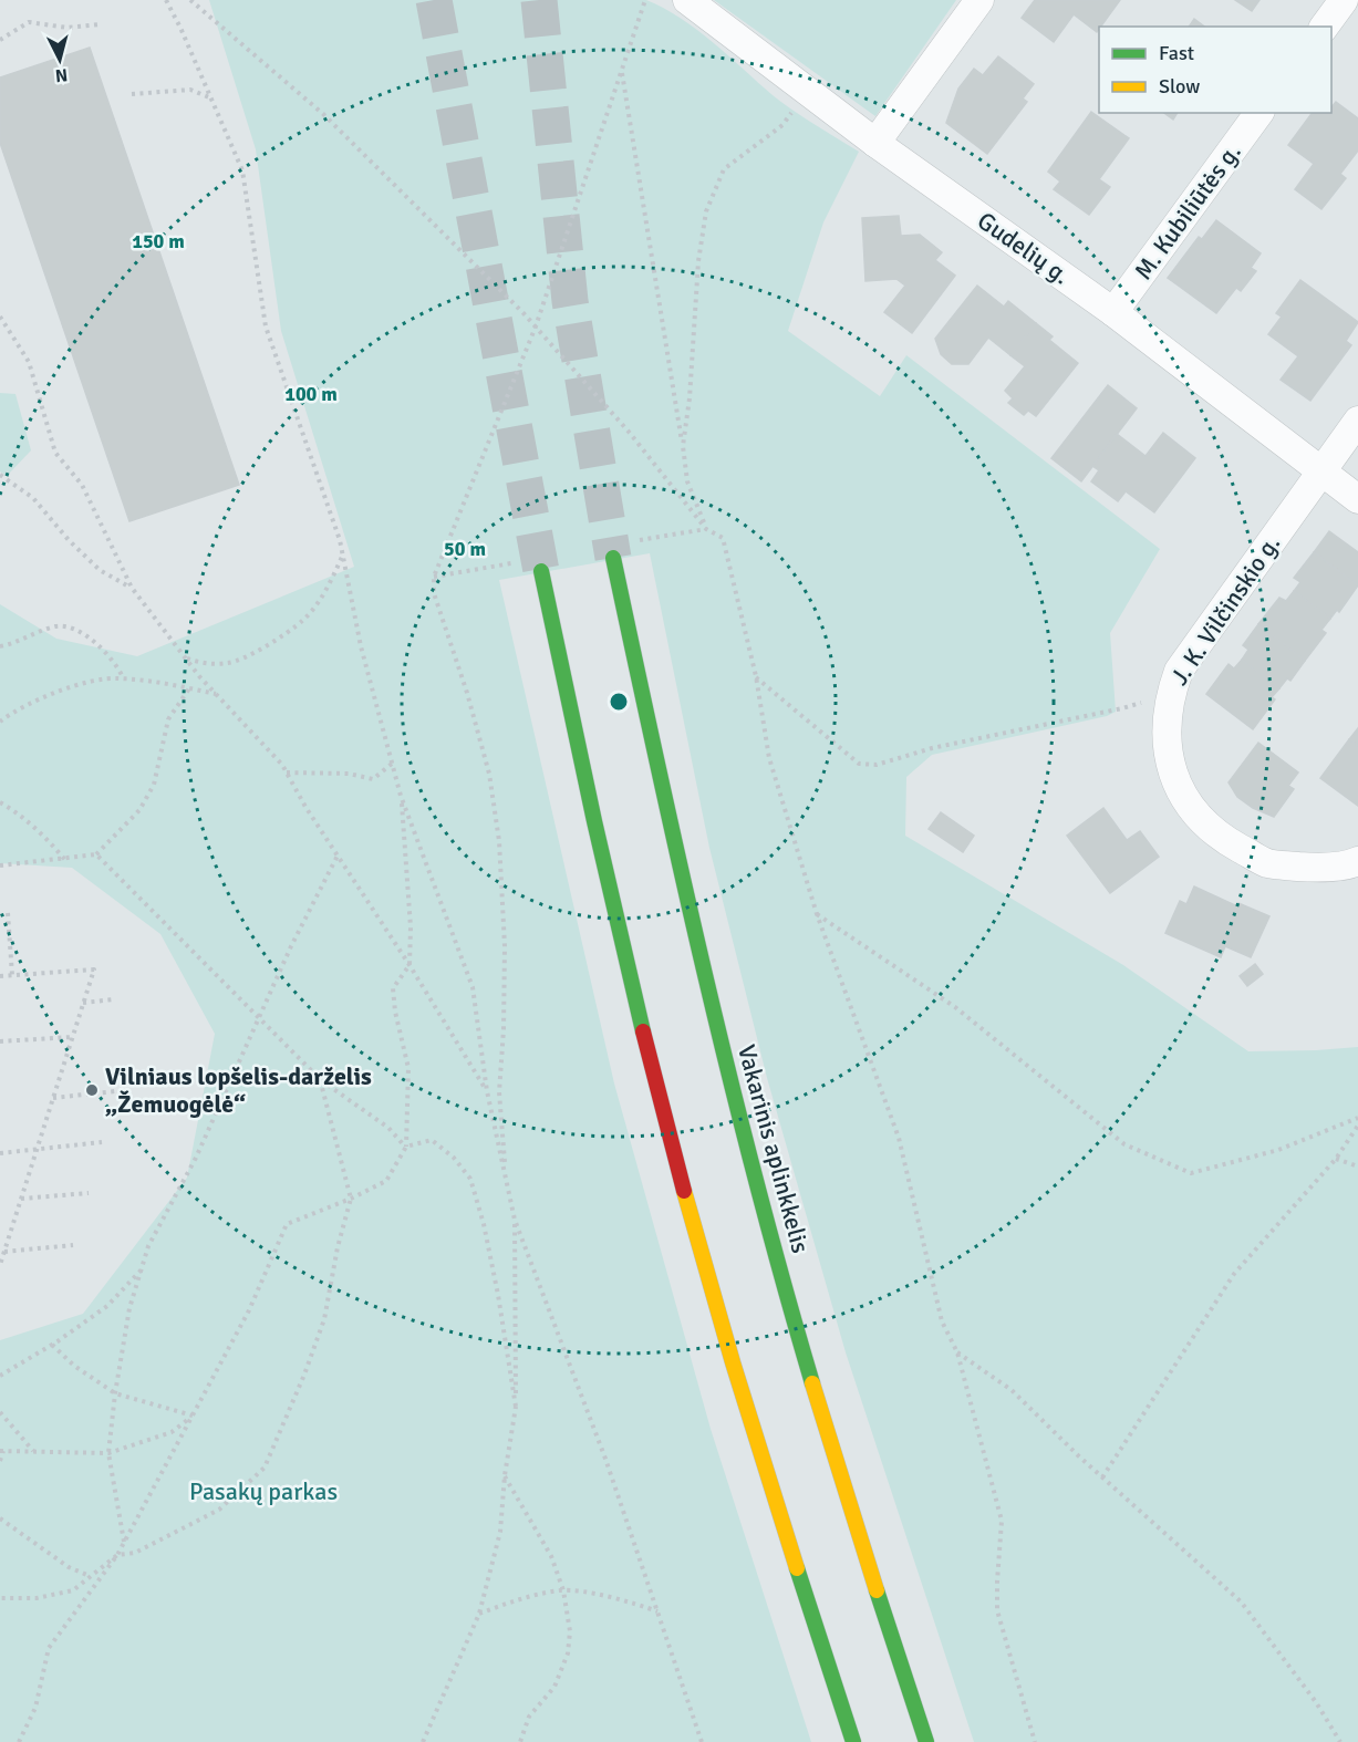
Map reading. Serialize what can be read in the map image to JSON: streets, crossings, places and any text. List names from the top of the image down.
{
  "streets": {
    "highway": ["Vakarinis aplinkkelis"],
    "street": ["M. Kubiliūtės g.", "Gudelių g.", "J. K. Vilčinskio g."]
  },
  "crossings": [
    ["M. Kubiliūtės g.", "Gudelių g."],
    ["Gudelių g.", "J. K. Vilčinskio g."]
  ],
  "parks": ["Pasakų parkas"],
  "places": ["Vilniaus lopšelis-darželis „Žemuogėlė“"],
  "legend": ["Fast", "Slow"],
  "north": "bottom",
  "rings": ["150 m", "100 m", "50 m"]
}
